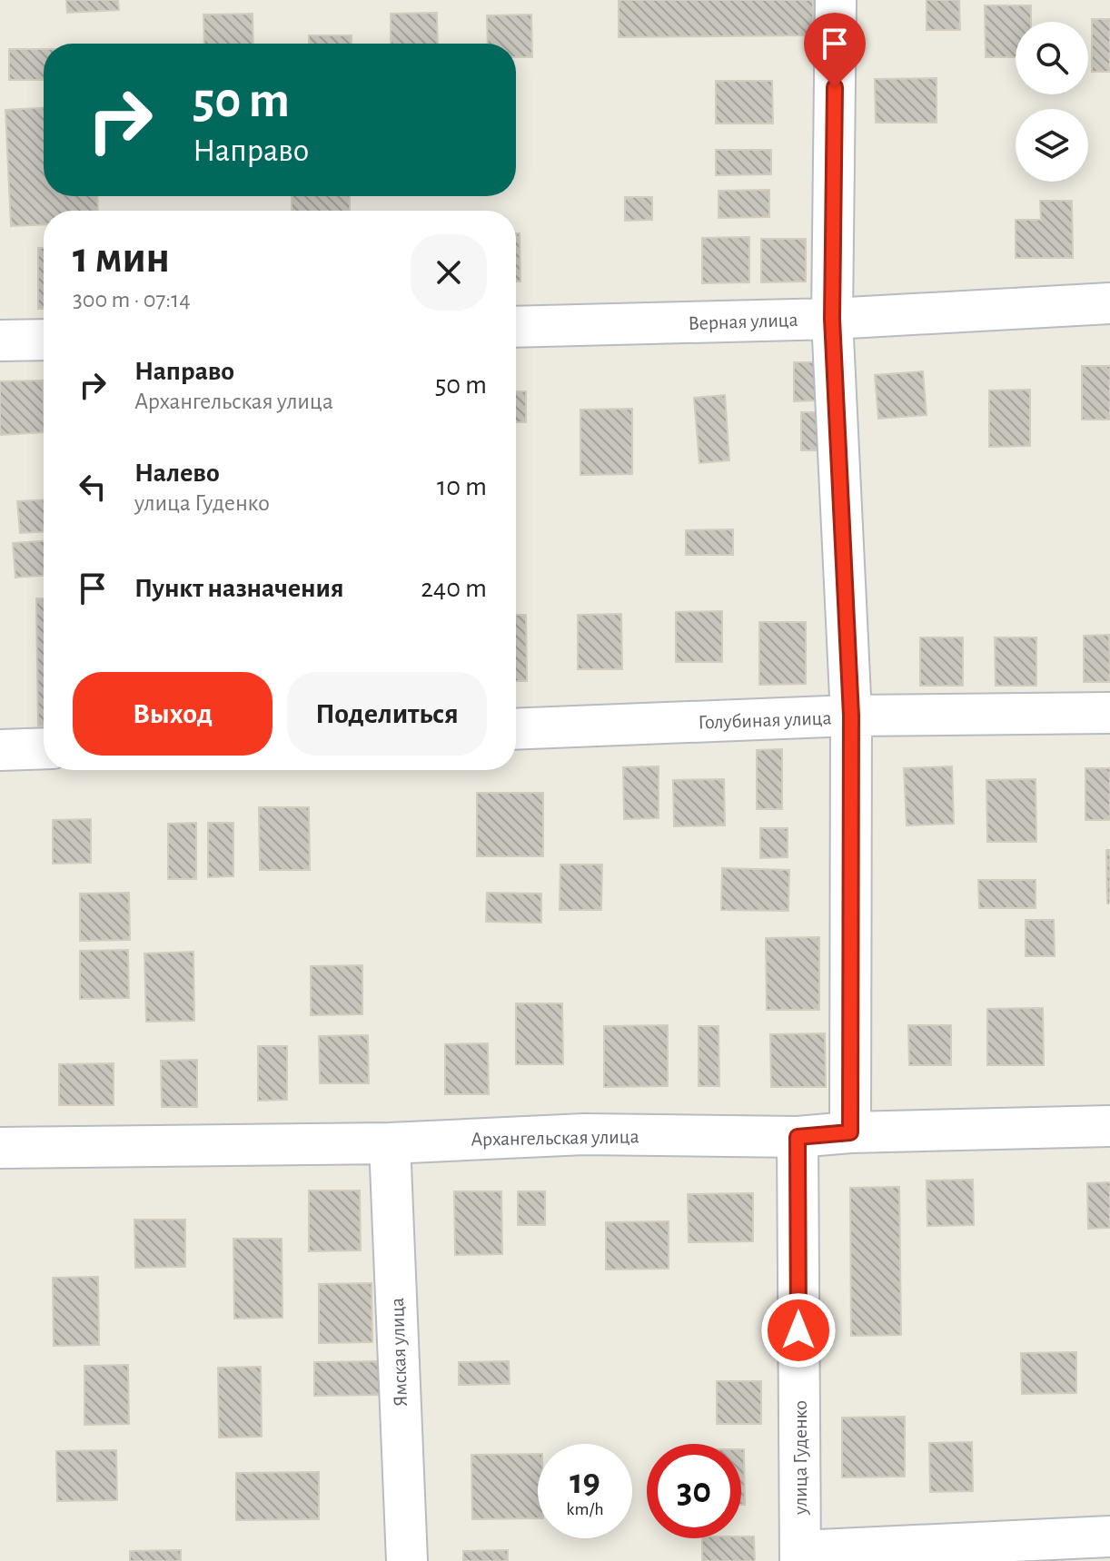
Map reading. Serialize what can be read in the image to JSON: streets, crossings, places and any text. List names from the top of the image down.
{
  "streets": {
    "street": [
      "Верная улица",
      "Голубиная улица",
      "Архангельская улица",
      "Ямская улица",
      "улица Гуденко"
    ]
  },
  "crossings": [
    ["Архангельская улица", "Ямская улица"],
    ["Архангельская улица", "улица Гуденко"]
  ],
  "page": {
    "turn": ["50 m", "Направо"],
    "heading": ["1 мин", "300 m · 07:14"],
    "list": [
      {
        "name": "Направо",
        "note": "Архангельская улица",
        "value": "50 m"
      },
      {
        "name": "Налево",
        "note": "улица Гуденко",
        "value": "10 m"
      },
      {
        "name": "Пункт назначения",
        "value": "240 m"
      }
    ],
    "buttons": ["Выход", "Поделиться"],
    "speed": "19 km/h",
    "limit": "30"
  }
}
